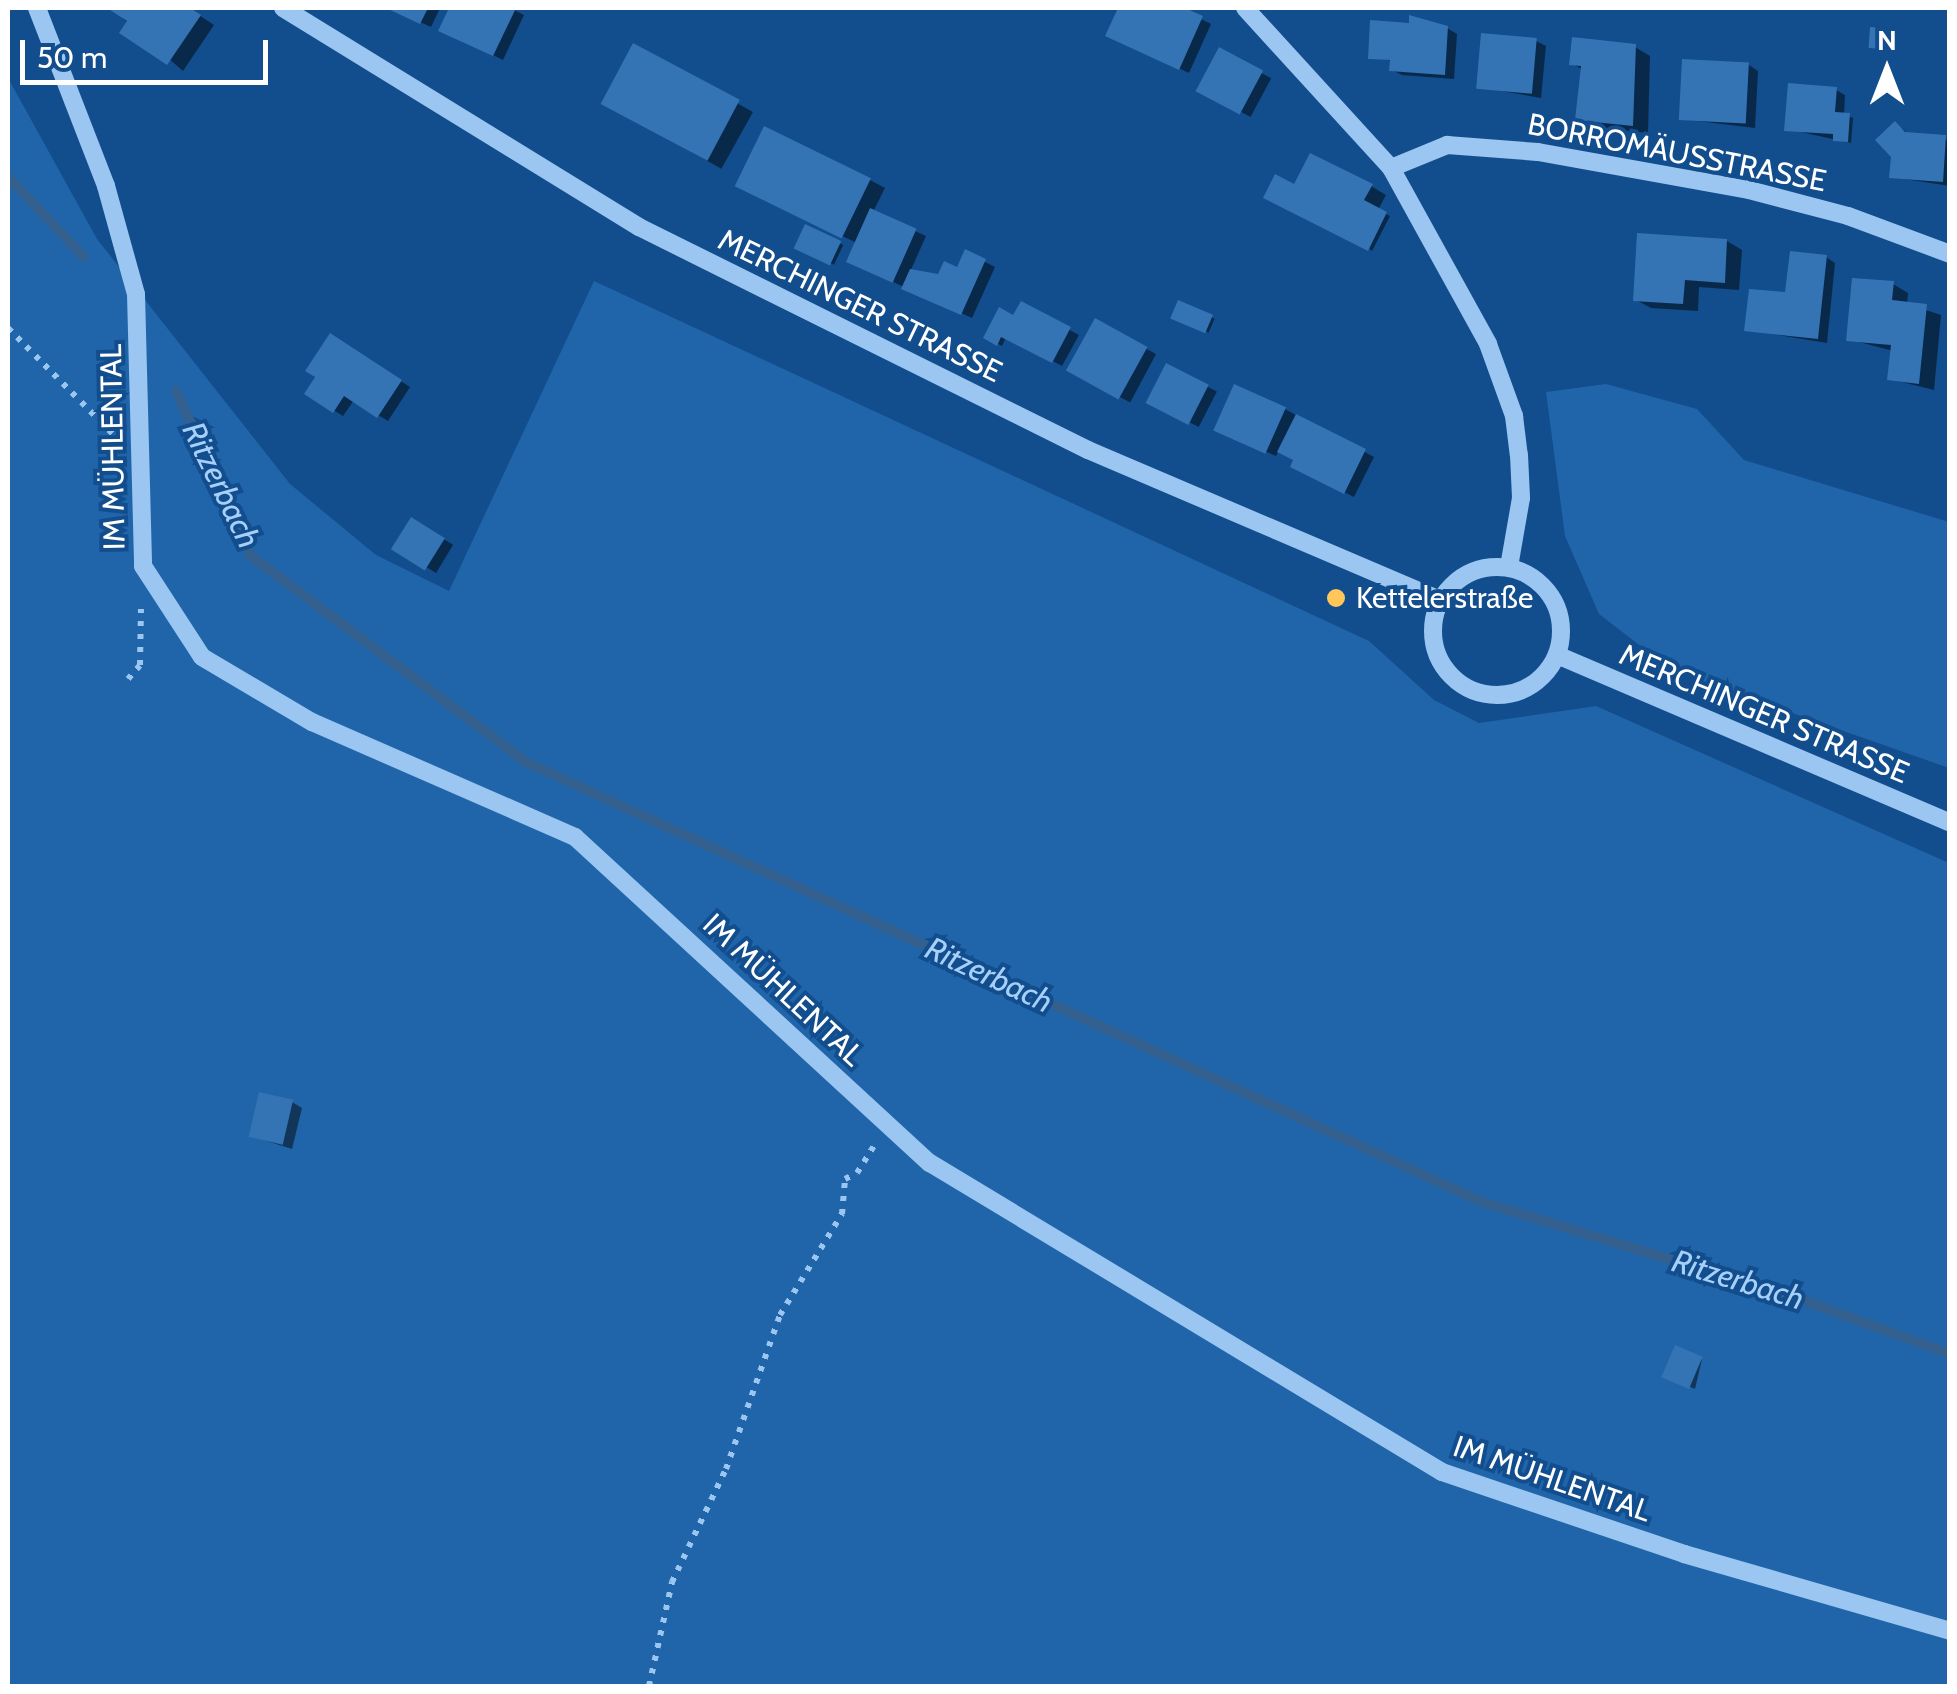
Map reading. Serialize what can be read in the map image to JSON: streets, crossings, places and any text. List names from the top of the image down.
{
  "streets": {
    "street": ["BORROMÄUSSTRASSE", "MERCHINGER STRASSE", "IM MÜHLENTAL"]
  },
  "water": ["Ritzerbach"],
  "places": ["Kettelerstraße"],
  "scale_bar": "50 m",
  "north": "top"
}
